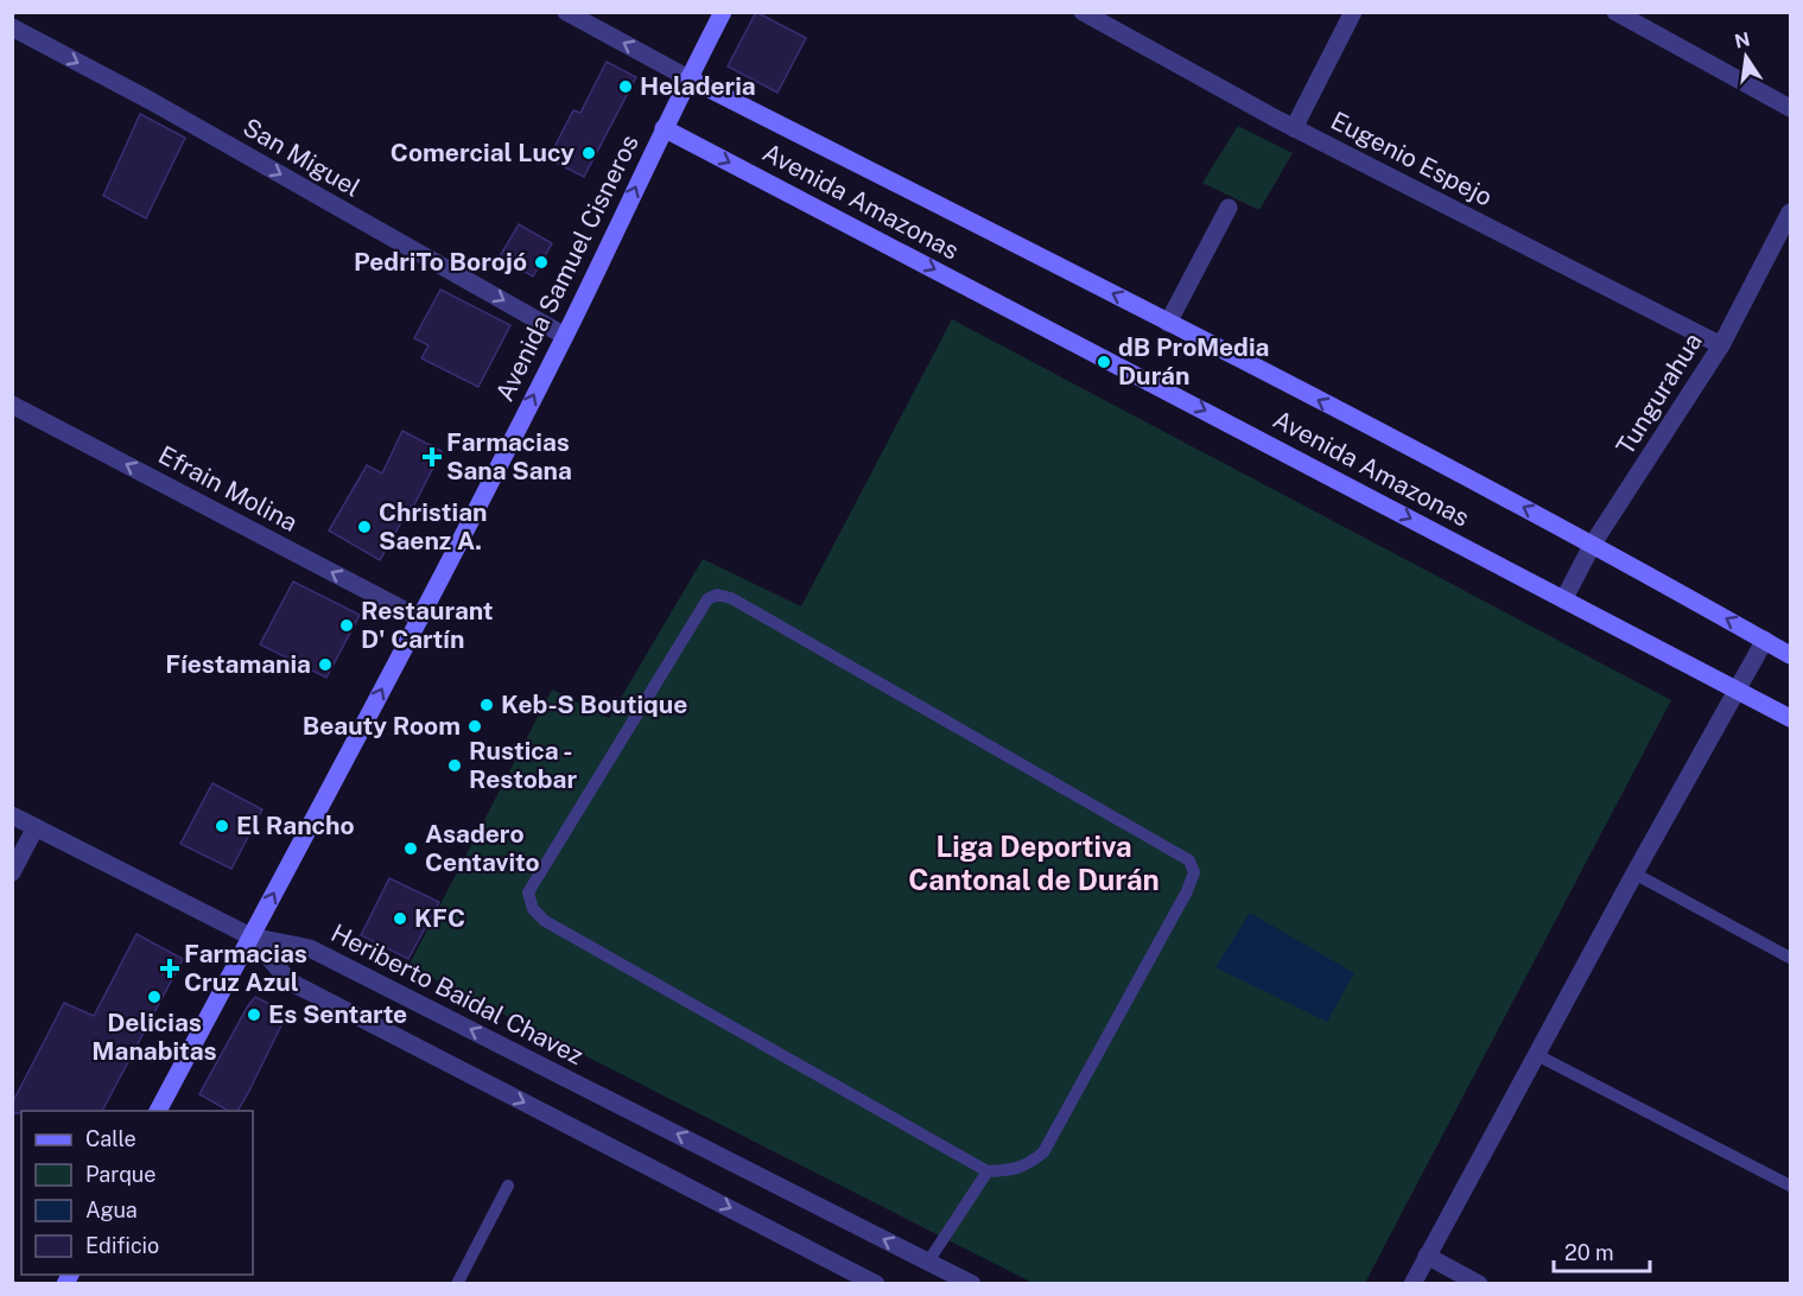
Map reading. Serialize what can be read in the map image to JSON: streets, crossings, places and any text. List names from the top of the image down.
{
  "streets": {
    "street": [
      "San Miguel",
      "Eugenio Espejo",
      "Avenida Amazonas",
      "Avenida Samuel Cisneros",
      "Tungurahua",
      "Efrain Molina",
      "Heriberto Baidal Chavez"
    ]
  },
  "crossings": [
    ["San Miguel", "Avenida Samuel Cisneros"],
    ["Eugenio Espejo", "Tungurahua"],
    ["Avenida Amazonas", "Avenida Samuel Cisneros"],
    ["Avenida Amazonas", "Tungurahua"],
    ["Avenida Samuel Cisneros", "Efrain Molina"],
    ["Avenida Samuel Cisneros", "Heriberto Baidal Chavez"]
  ],
  "one_way": ["San Miguel", "Avenida Samuel Cisneros", "Efrain Molina"],
  "districts": ["Liga Deportiva Cantonal de Durán"],
  "places": {
    "other": [
      "Heladeria",
      "Comercial Lucy",
      "PedriTo Borojó",
      "dB ProMedia Durán",
      "Christian Saenz A.",
      "Restaurant D' Cartín",
      "Fíestamania",
      "Keb-S Boutique",
      "Beauty Room",
      "Rustica - Restobar",
      "El Rancho",
      "Asadero Centavito",
      "KFC",
      "Delicias Manabitas",
      "Es Sentarte"
    ],
    "health": ["Farmacias Sana Sana", "Farmacias Cruz Azul"]
  },
  "legend": [
    "Calle",
    "Parque",
    "Agua",
    "Edificio"
  ],
  "scale_bar": "20 m",
  "north": "top"
}
